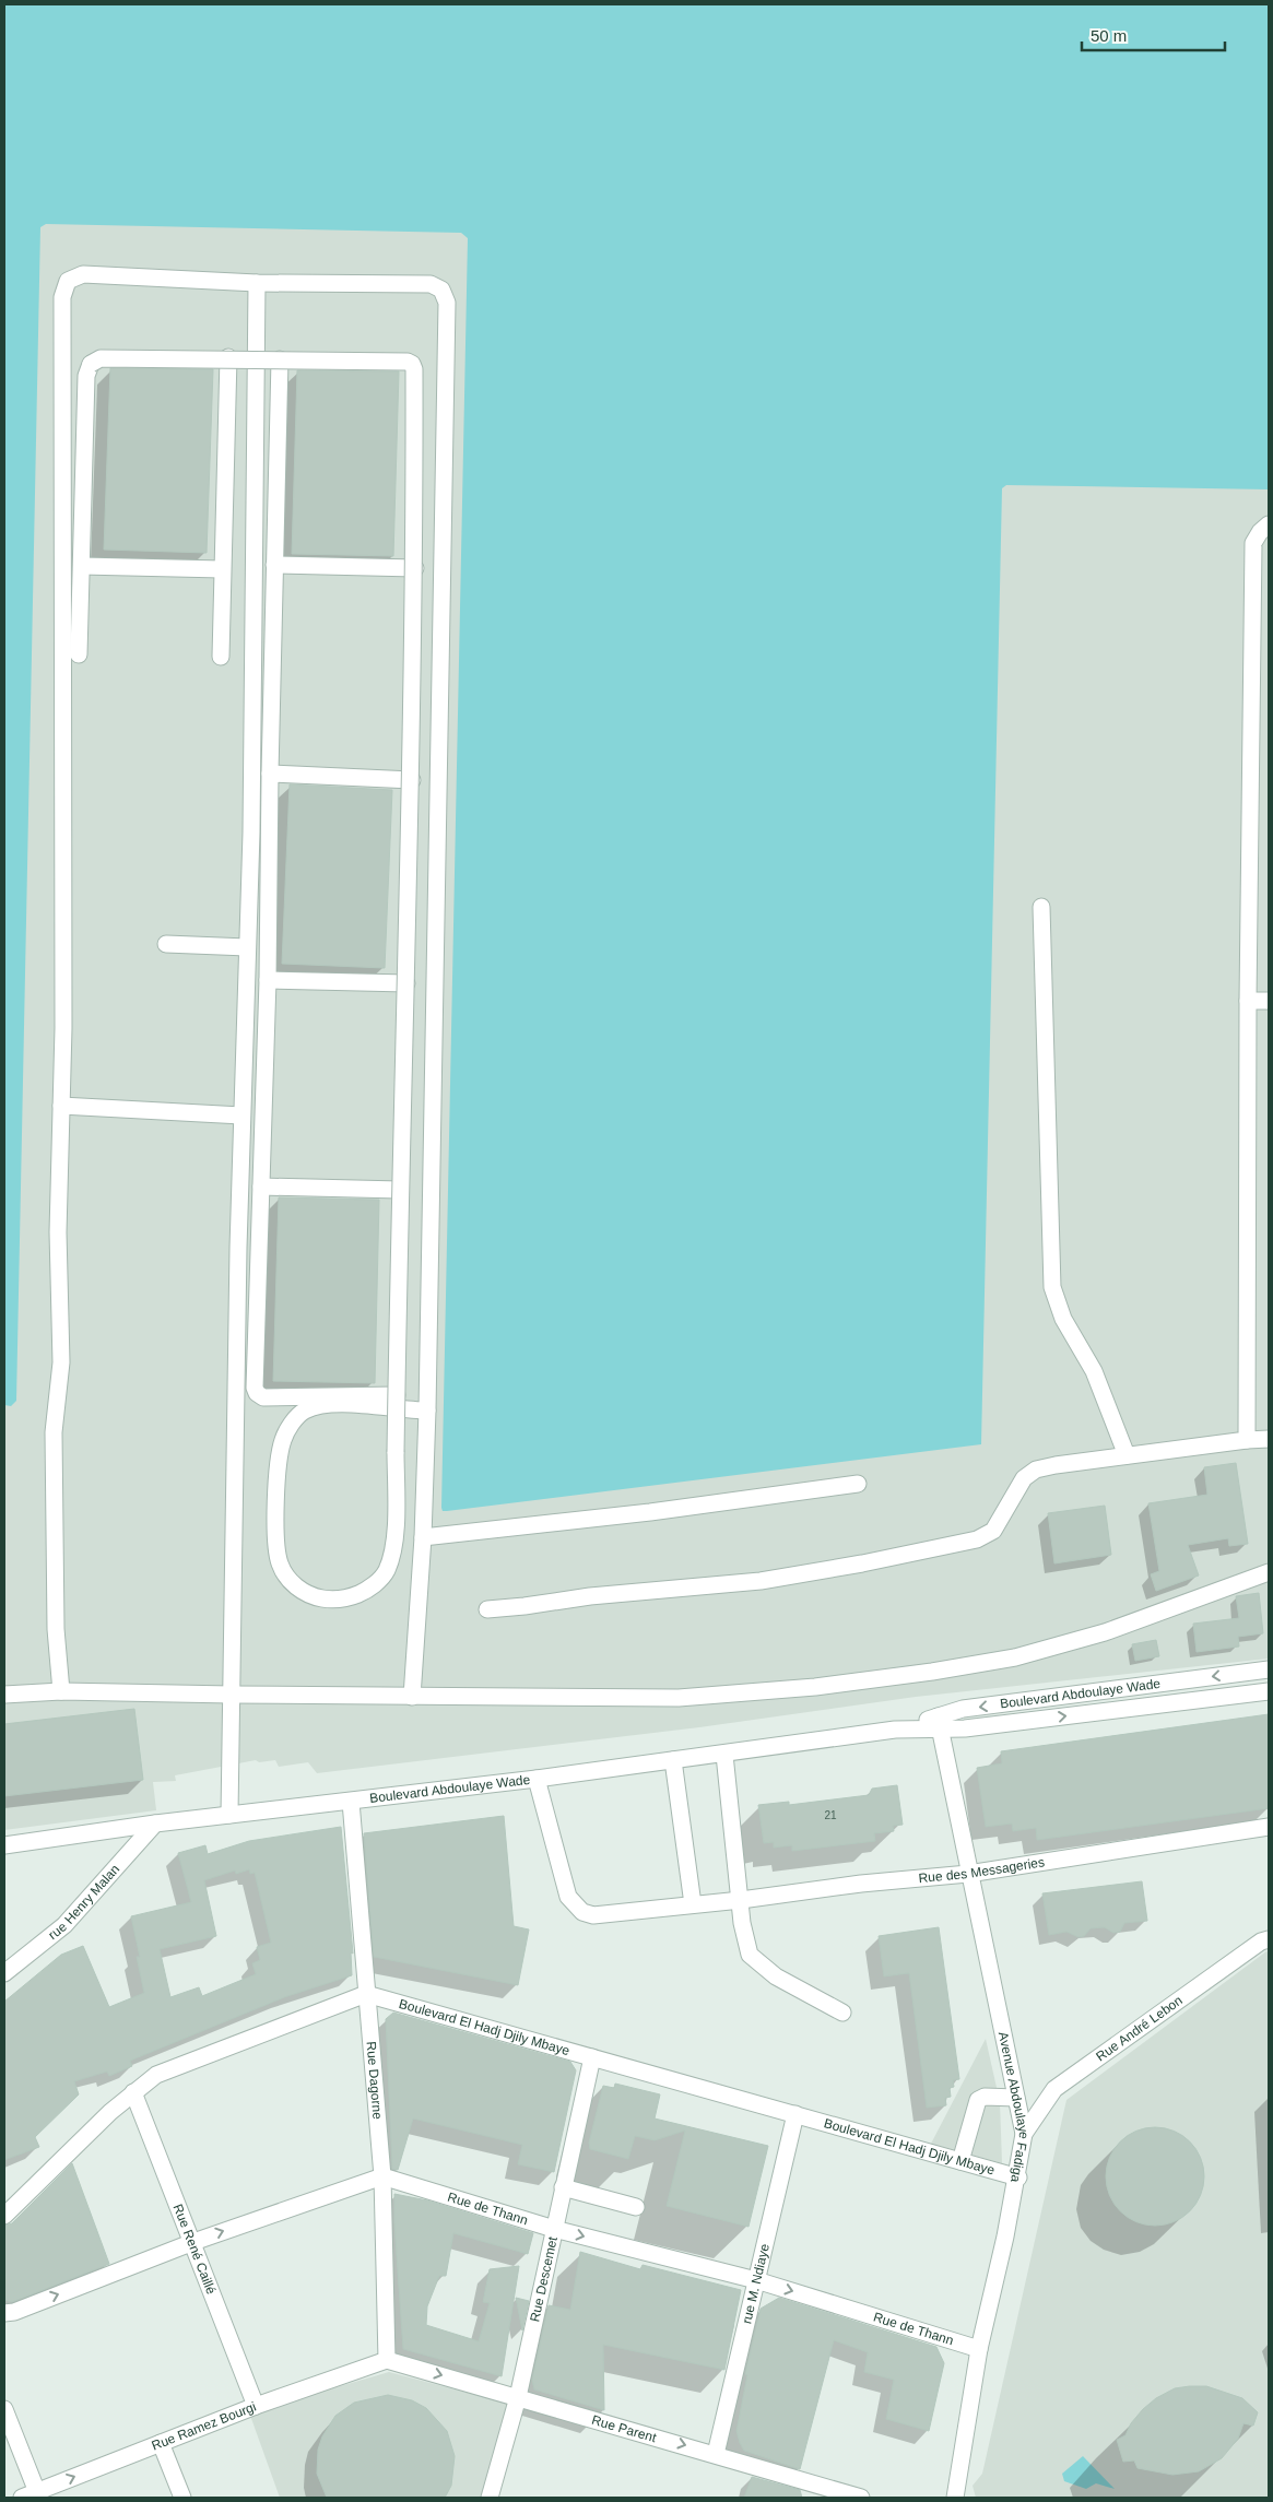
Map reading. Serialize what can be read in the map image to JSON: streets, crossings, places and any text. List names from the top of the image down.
{
  "streets": {
    "street": [
      "Boulevard Abdoulaye Wade",
      "Rue des Messageries",
      "rue Henry Malan",
      "Boulevard El Hadj Djily Mbaye",
      "Rue André Lebon",
      "Rue Dagorne",
      "Avenue Abdoulaye Fadiga",
      "Rue de Thann",
      "Rue René Caillé",
      "Rue Descemet",
      "rue M. Ndiaye",
      "Rue Ramez Bourgi",
      "Rue Parent"
    ]
  },
  "crossings": [
    ["Boulevard Abdoulaye Wade", "Rue des Messageries"],
    ["Boulevard Abdoulaye Wade", "rue Henry Malan"],
    ["Boulevard Abdoulaye Wade", "Rue Dagorne"],
    ["Boulevard Abdoulaye Wade", "Avenue Abdoulaye Fadiga"],
    ["Rue des Messageries", "Avenue Abdoulaye Fadiga"],
    ["Boulevard El Hadj Djily Mbaye", "Rue Dagorne"],
    ["Boulevard El Hadj Djily Mbaye", "Avenue Abdoulaye Fadiga"],
    ["Boulevard El Hadj Djily Mbaye", "Rue Descemet"],
    ["Boulevard El Hadj Djily Mbaye", "rue M. Ndiaye"],
    ["Rue André Lebon", "Avenue Abdoulaye Fadiga"],
    ["Rue Dagorne", "Rue de Thann"],
    ["Rue Dagorne", "Rue Ramez Bourgi"],
    ["Rue Dagorne", "Rue Parent"],
    ["Avenue Abdoulaye Fadiga", "Rue de Thann"],
    ["Rue de Thann", "Rue Descemet"],
    ["Rue de Thann", "rue M. Ndiaye"],
    ["Rue René Caillé", "Rue Ramez Bourgi"],
    ["Rue Descemet", "Rue Parent"],
    ["rue M. Ndiaye", "Rue Parent"],
    ["Rue Ramez Bourgi", "Rue Parent"]
  ],
  "one_way": ["Rue de Thann", "Rue Ramez Bourgi", "Rue Parent"],
  "house_numbers": ["21"],
  "scale_bar": "50 m"
}
